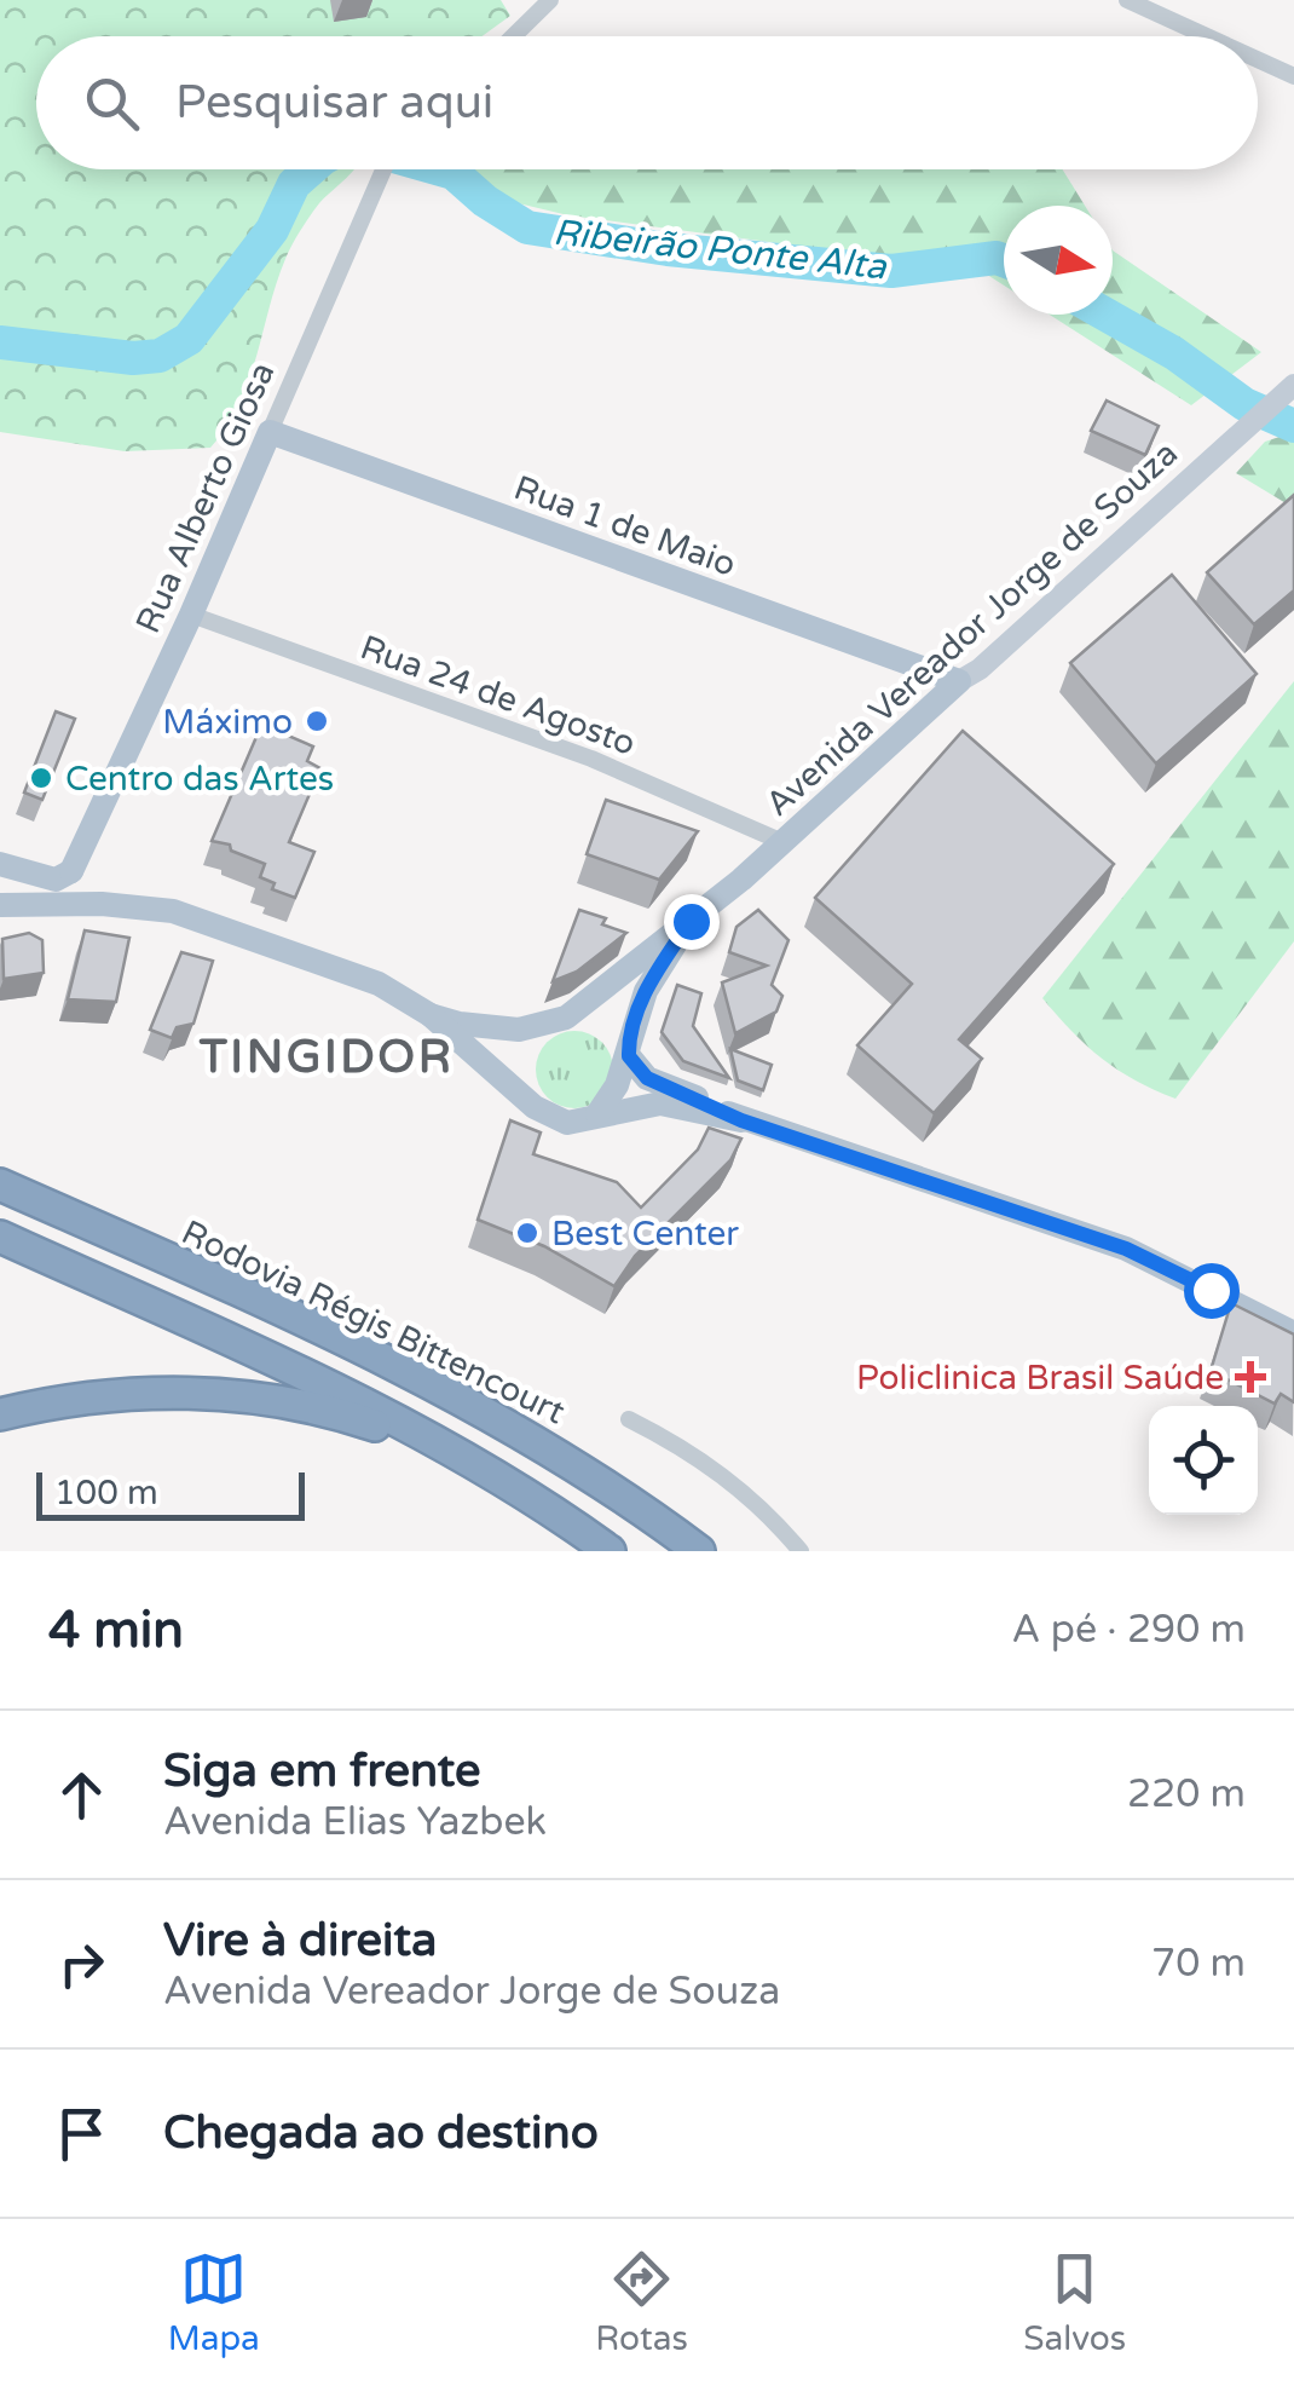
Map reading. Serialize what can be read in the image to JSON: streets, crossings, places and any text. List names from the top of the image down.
{
  "streets": {
    "highway": ["Rodovia Régis Bittencourt"],
    "main road": ["Rua Alberto Giosa", "Rua 1 de Maio", "Avenida Vereador Jorge de Souza"],
    "street": ["Rua 24 de Agosto"]
  },
  "crossings": [
    ["Rua Alberto Giosa", "Rua 1 de Maio"],
    ["Rua Alberto Giosa", "Rua 24 de Agosto"],
    ["Rua 1 de Maio", "Avenida Vereador Jorge de Souza"],
    ["Avenida Vereador Jorge de Souza", "Rua 24 de Agosto"]
  ],
  "districts": ["TINGIDOR"],
  "water": ["Ribeirão Ponte Alta"],
  "places": {
    "other": ["Máximo", "Centro das Artes", "Best Center"],
    "health": ["Policlinica Brasil Saúde"]
  },
  "scale_bar": "100 m",
  "north": "right",
  "page": {
    "search": "Pesquisar aqui",
    "scale": "100 m",
    "heading": ["4 min", "A pé · 290 m"],
    "list": [
      ["Siga em frente", "Avenida Elias Yazbek", "220 m"],
      ["Vire à direita", "Avenida Vereador Jorge de Souza", "70 m"],
      "Chegada ao destino"
    ],
    "nav": ["Mapa", "Rotas", "Salvos"]
  }
}
